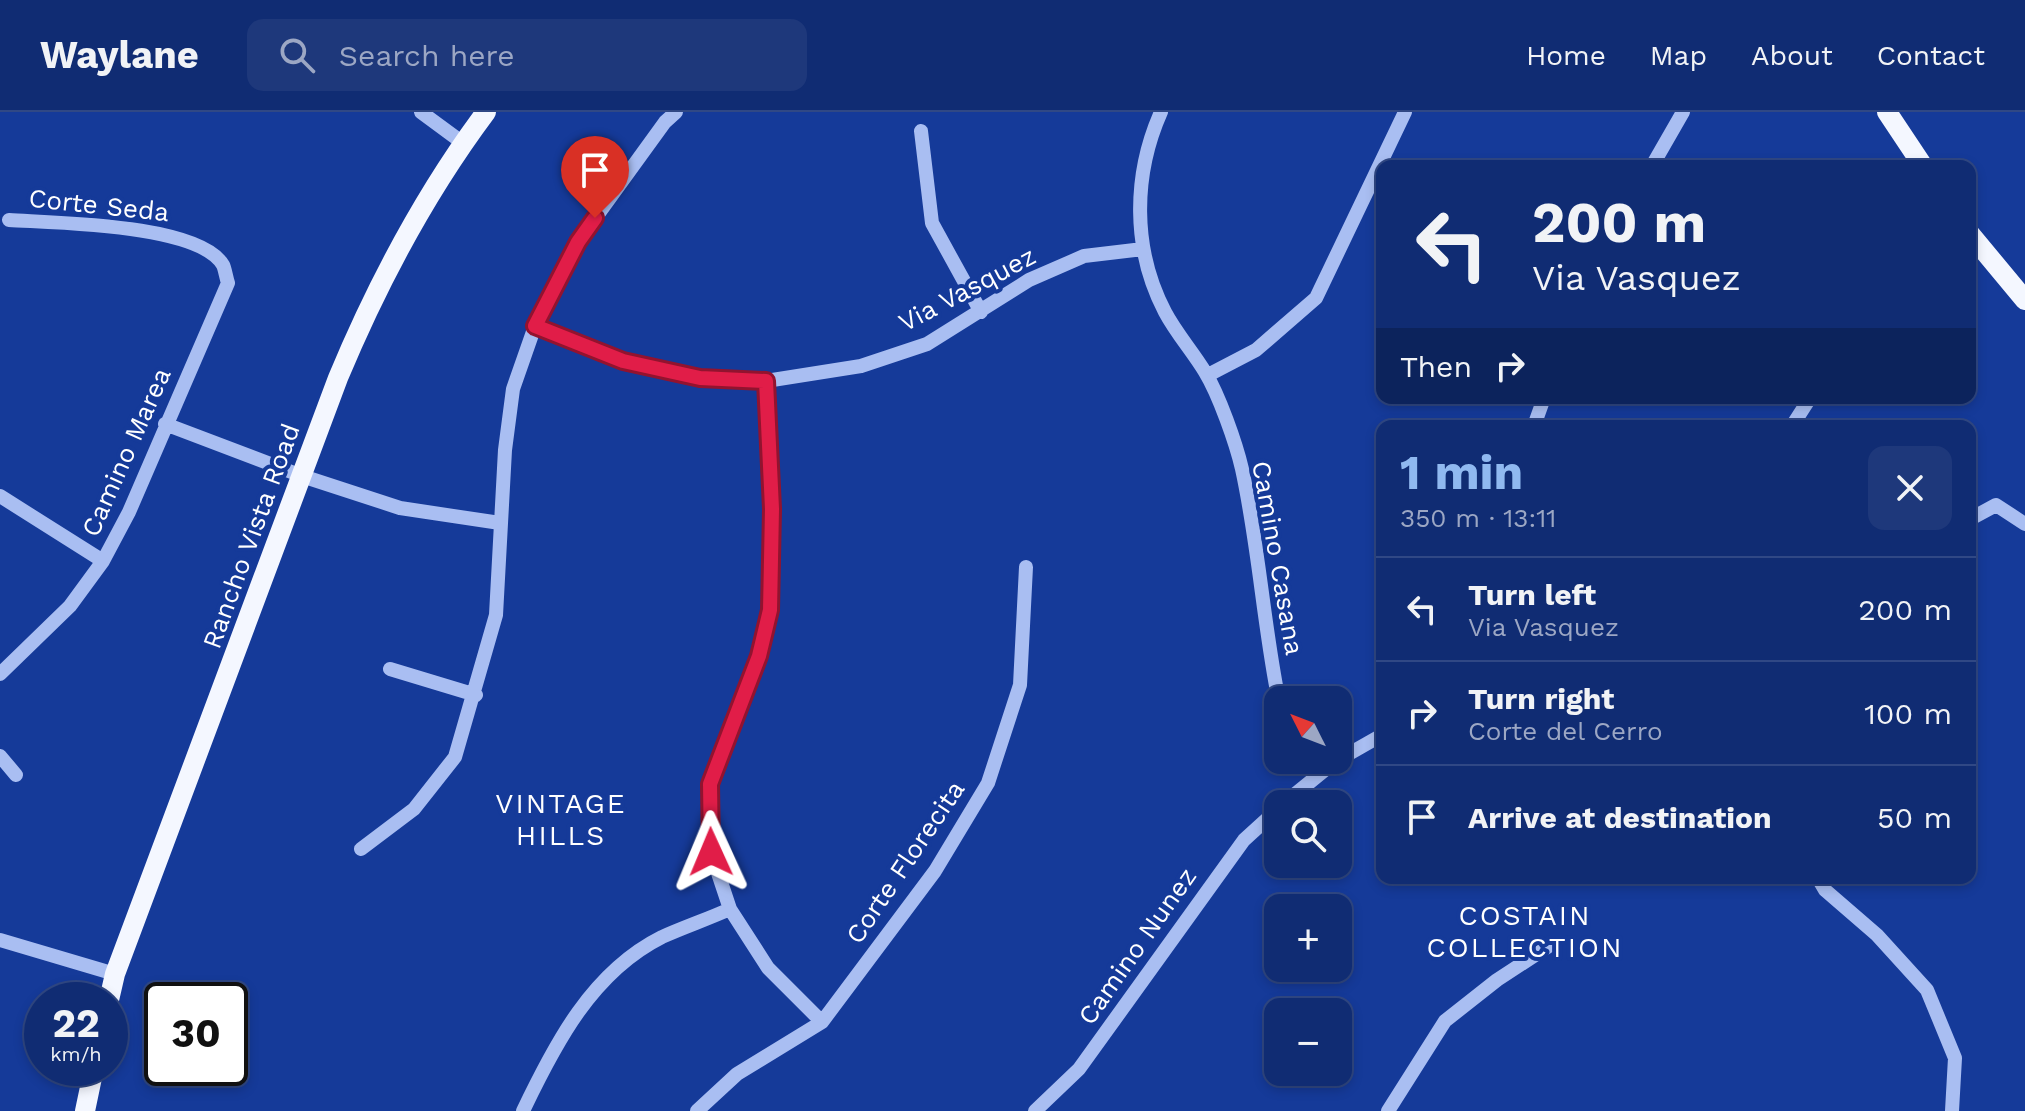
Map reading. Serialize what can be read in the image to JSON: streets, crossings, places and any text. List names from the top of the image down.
{
  "streets": {
    "main road": ["Rancho Vista Road"],
    "street": [
      "Corte Seda",
      "Via Vasquez",
      "Camino Marea",
      "Camino Casana",
      "Corte Florecita",
      "Camino Nunez"
    ]
  },
  "crossings": [
    ["Corte Seda", "Camino Marea"],
    ["Via Vasquez", "Camino Casana"]
  ],
  "districts": ["VINTAGE HILLS", "COSTAIN COLLECTION"],
  "north": "top left",
  "page": {
    "header": "Waylane",
    "search": "Search here",
    "nav": [
      "Home",
      "Map",
      "About",
      "Contact"
    ],
    "turn": ["200 m", "Via Vasquez"],
    "then": "Then",
    "heading": ["1 min", "350 m · 13:11"],
    "list": [
      {
        "name": "Turn left",
        "note": "Via Vasquez",
        "value": "200 m"
      },
      {
        "name": "Turn right",
        "note": "Corte del Cerro",
        "value": "100 m"
      },
      {
        "name": "Arrive at destination",
        "value": "50 m"
      }
    ],
    "map_buttons": ["+", "−"],
    "speed": "22 km/h",
    "limit": "30"
  }
}
